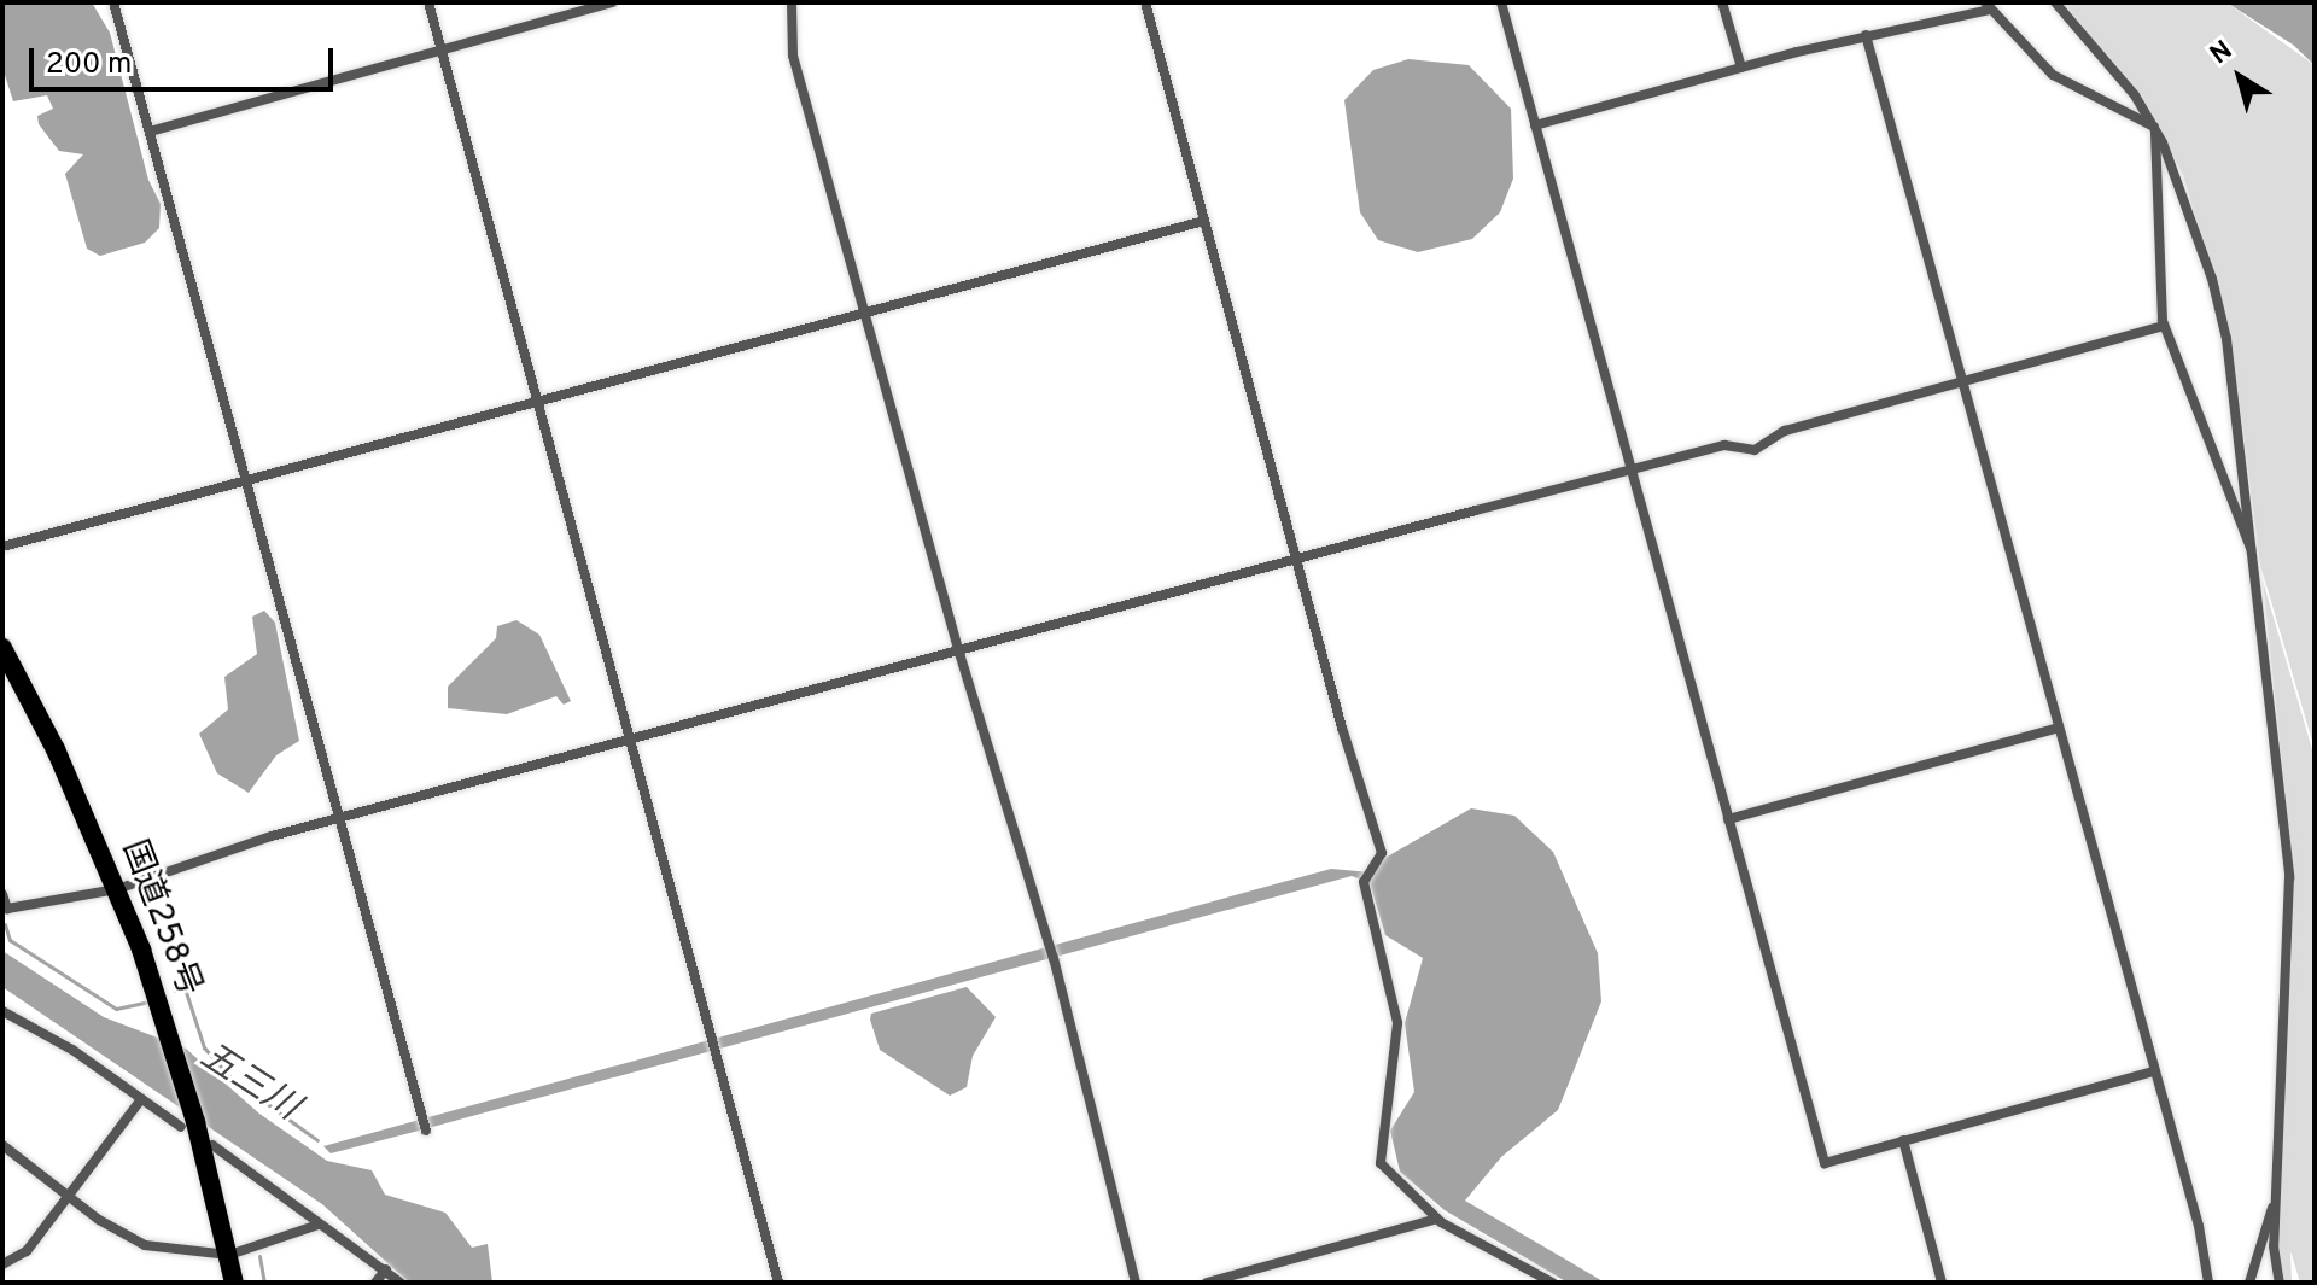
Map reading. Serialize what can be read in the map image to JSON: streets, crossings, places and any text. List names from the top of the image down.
{
  "streets": {
    "highway": ["国道258号"]
  },
  "water": ["五三川"],
  "scale_bar": "200 m",
  "north": "top left"
}
